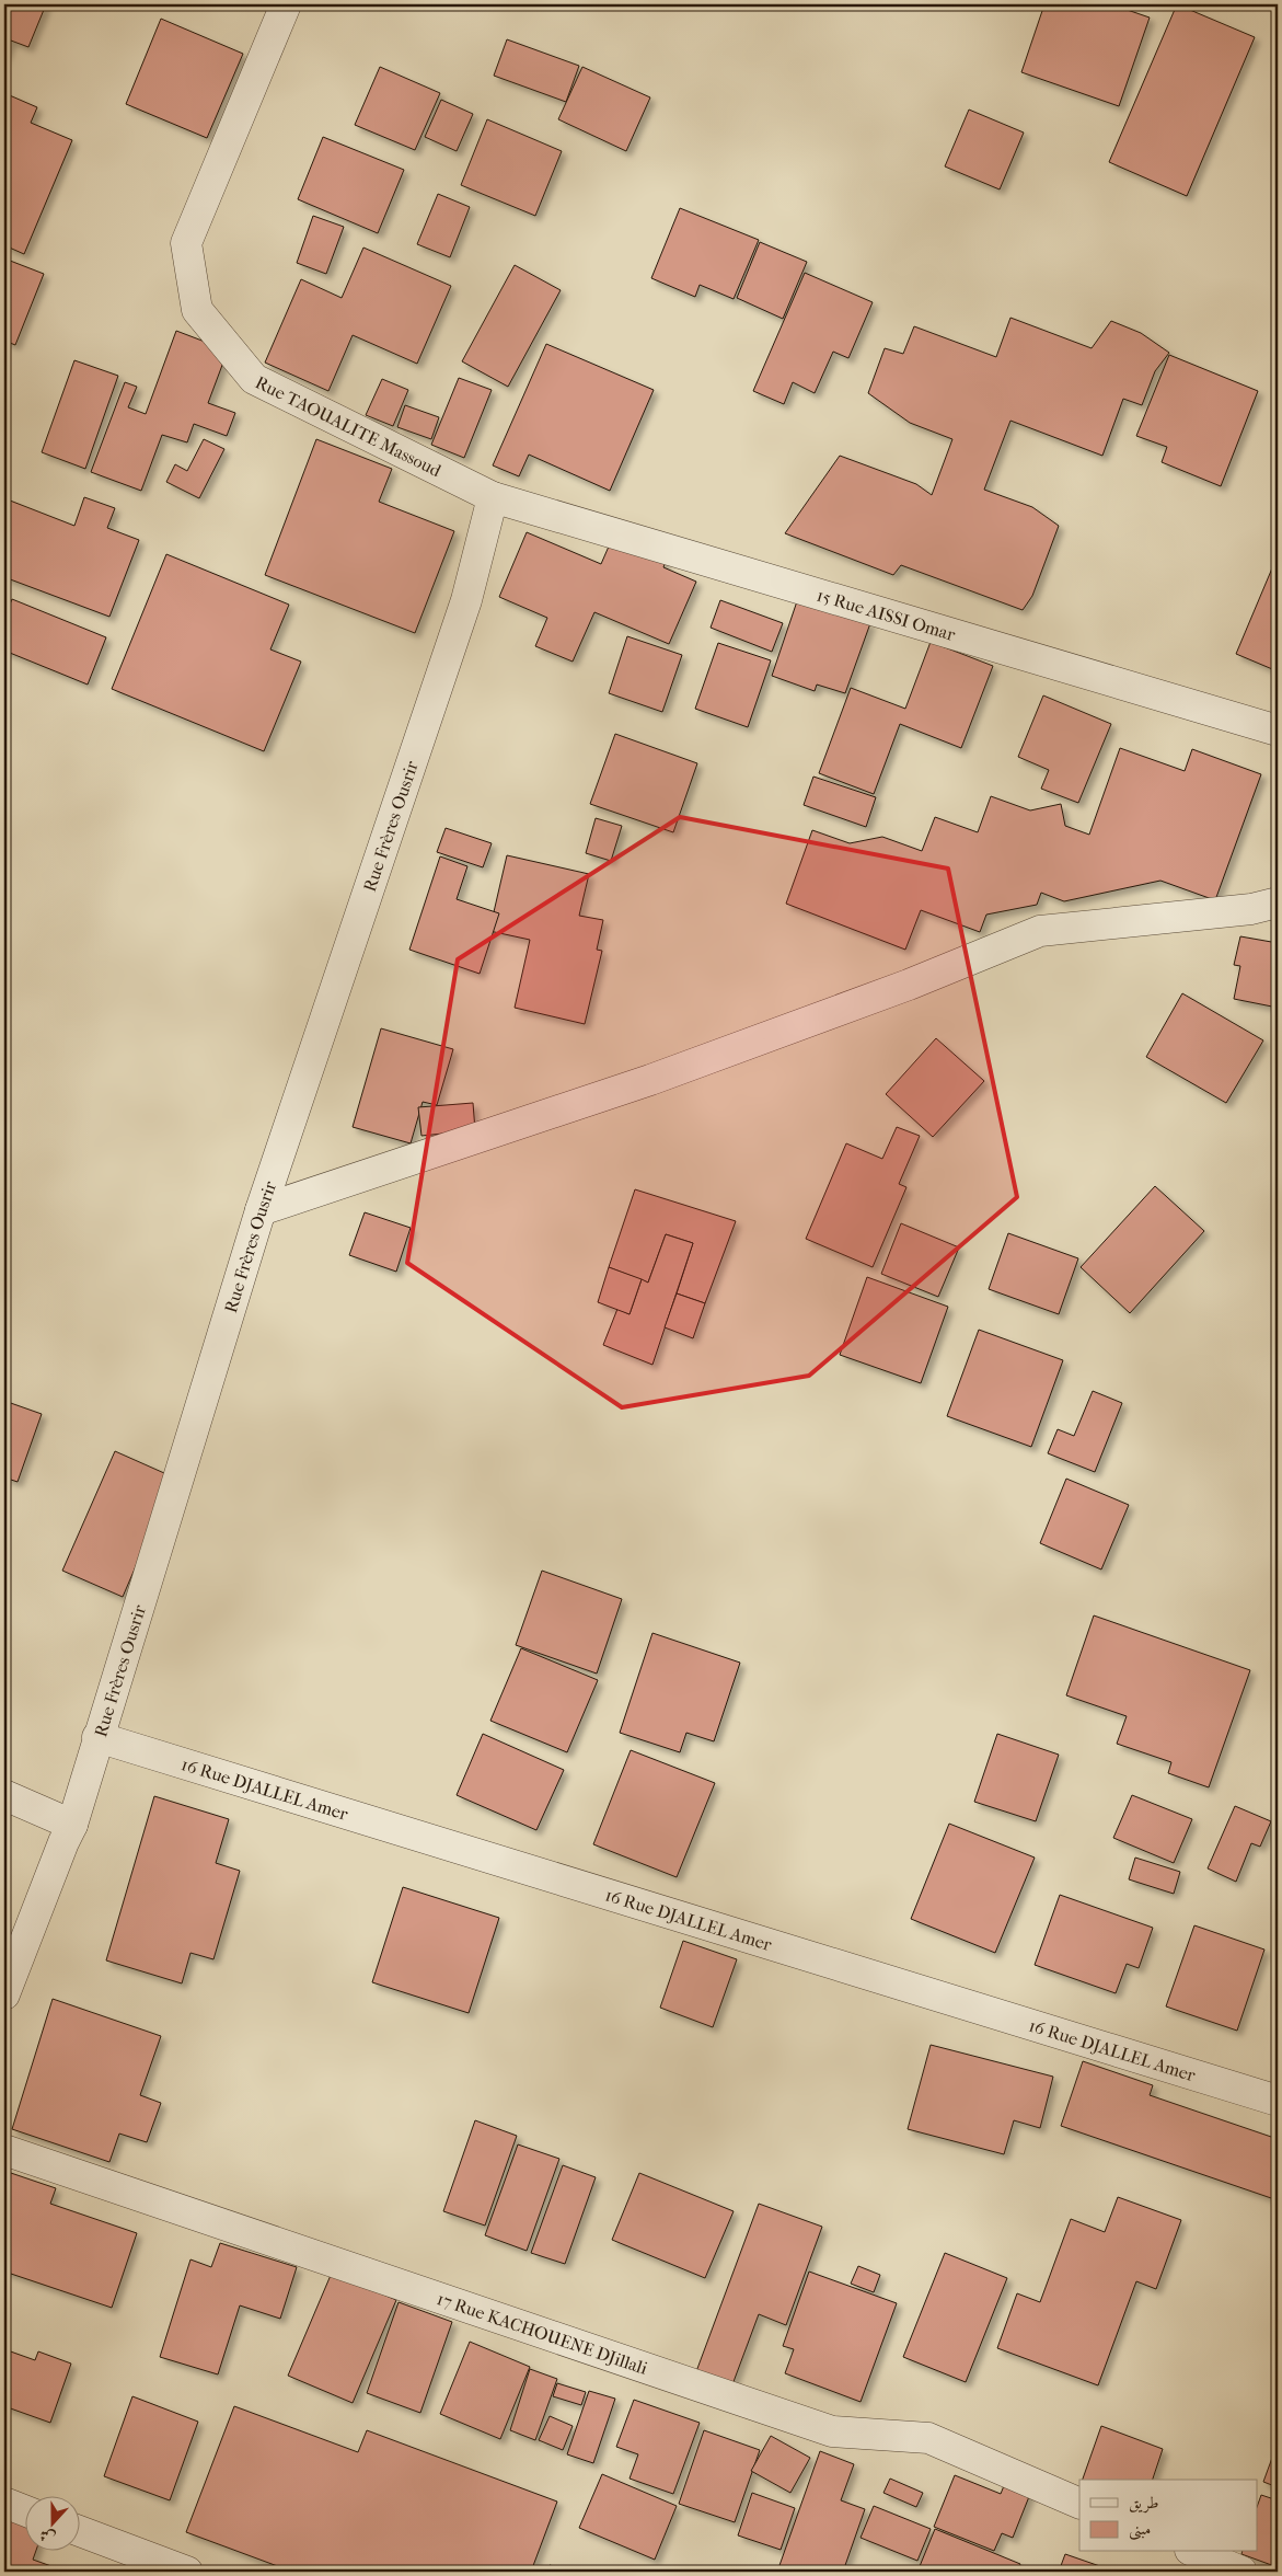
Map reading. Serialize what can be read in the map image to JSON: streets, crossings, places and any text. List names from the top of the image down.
{
  "streets": {
    "street": [
      "Rue TAOUALITE Massoud",
      "15 Rue AISSI Omar",
      "Rue Frères Ousrir",
      "16 Rue DJALLEL Amer",
      "17 Rue KACHOUENE DJillali"
    ]
  },
  "crossings": [
    ["Rue TAOUALITE Massoud", "15 Rue AISSI Omar"],
    ["Rue TAOUALITE Massoud", "Rue Frères Ousrir"],
    ["15 Rue AISSI Omar", "Rue Frères Ousrir"],
    ["Rue Frères Ousrir", "16 Rue DJALLEL Amer"]
  ],
  "legend": ["طريق", "مبنى"],
  "north": "bottom"
}
